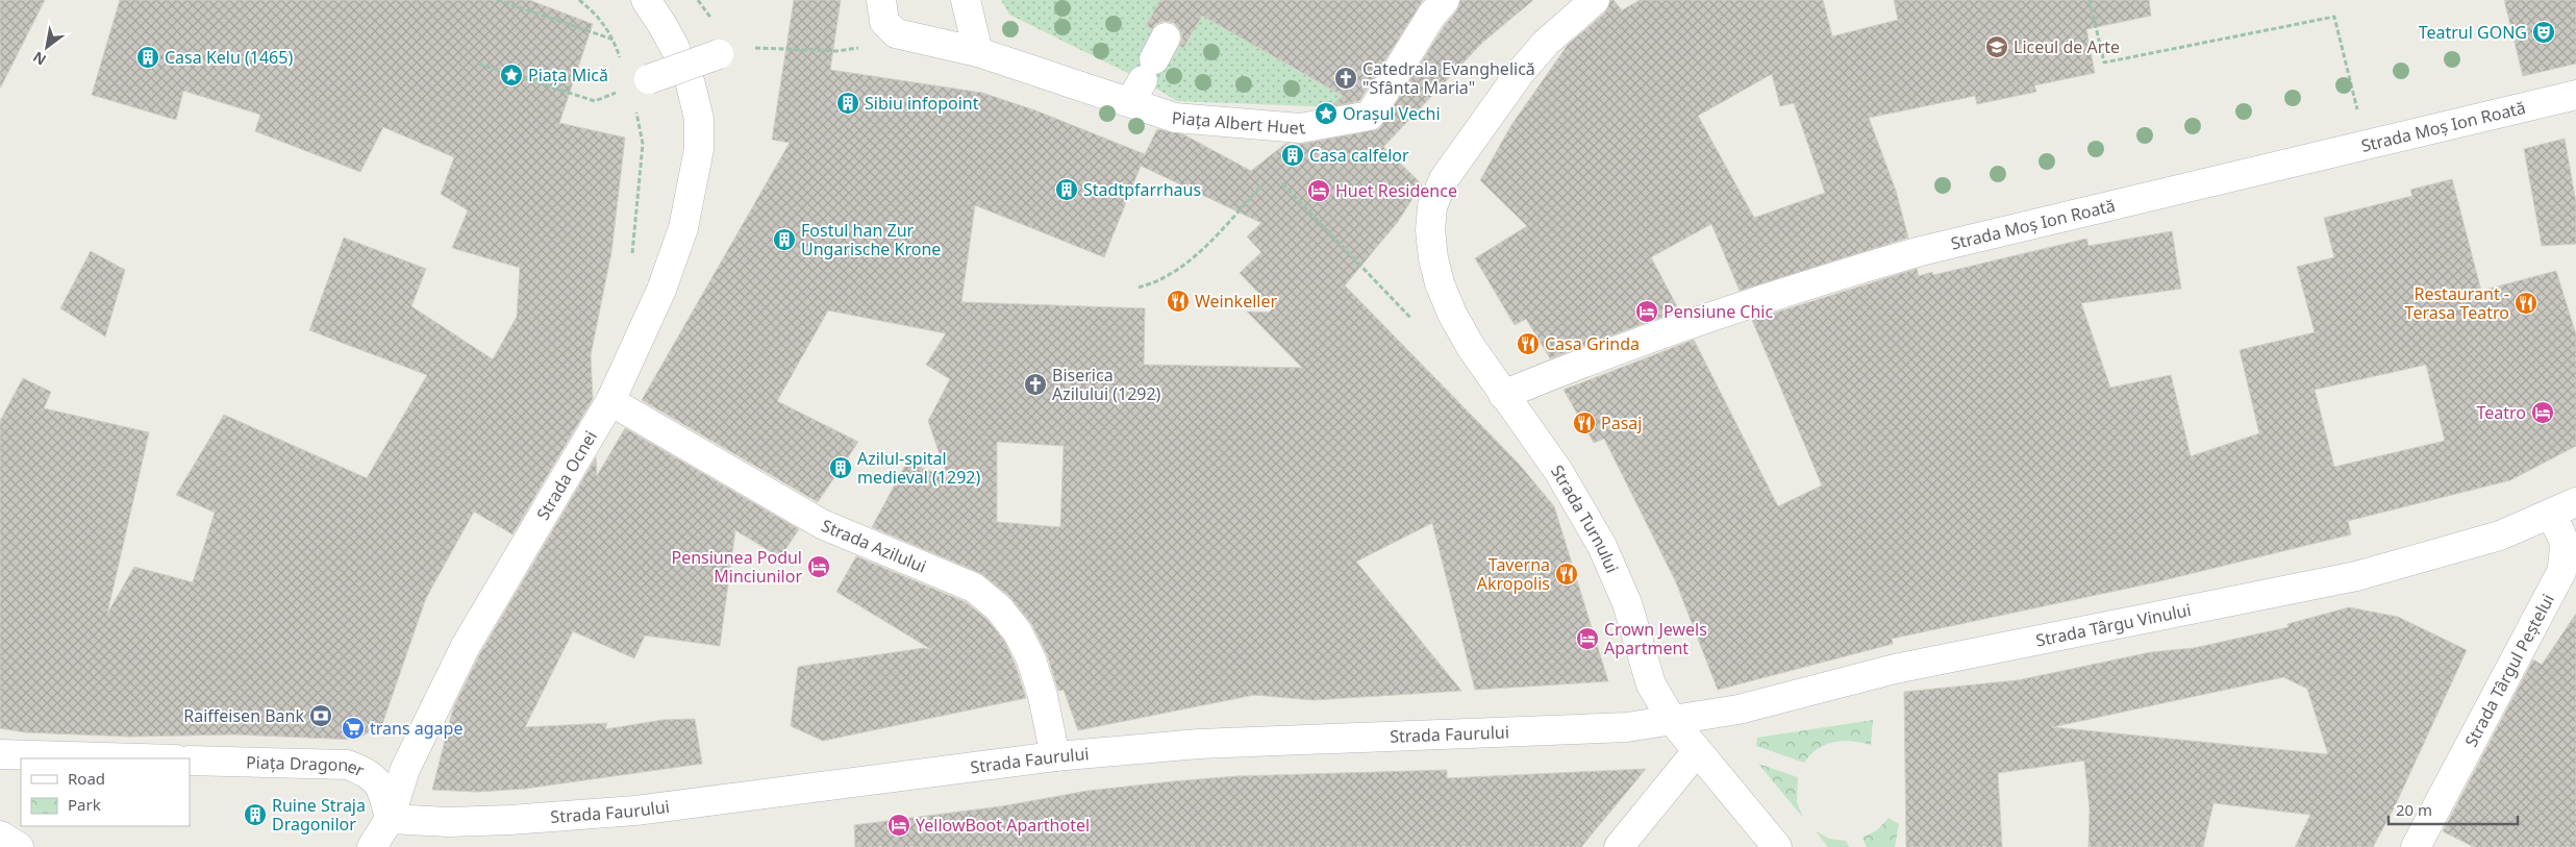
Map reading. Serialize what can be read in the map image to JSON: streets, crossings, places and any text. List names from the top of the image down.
{
  "streets": {
    "street": [
      "Piața Albert Huet",
      "Strada Moș Ion Roată",
      "Strada Ocnei",
      "Strada Turnului",
      "Strada Azilului",
      "Strada Târgu Vinului",
      "Strada Târgul Peștelui",
      "Strada Faurului",
      "Piața Dragoner"
    ]
  },
  "crossings": [
    ["Strada Moș Ion Roată", "Strada Turnului"],
    ["Strada Ocnei", "Strada Azilului"],
    ["Strada Ocnei", "Strada Faurului"],
    ["Strada Ocnei", "Piața Dragoner"],
    ["Strada Turnului", "Strada Târgu Vinului"],
    ["Strada Turnului", "Strada Faurului"],
    ["Strada Azilului", "Strada Faurului"],
    ["Strada Târgu Vinului", "Strada Târgul Peștelui"],
    ["Strada Târgu Vinului", "Strada Faurului"],
    ["Strada Faurului", "Piața Dragoner"]
  ],
  "places": {
    "theatre": ["Teatrul GONG"],
    "school or university": ["Liceul de Arte"],
    "building": [
      "Casa Kelu (1465)",
      "Sibiu infopoint",
      "Casa calfelor",
      "Stadtpfarrhaus",
      "Fostul han Zur Ungarische Krone",
      "Azilul-spital medieval (1292)",
      "Ruine Straja Dragonilor"
    ],
    "place": ["Piața Mică", "Orașul Vechi"],
    "church": ["Catedrala Evanghelică \"Sfânta Maria\"", "Biserica Azilului (1292)"],
    "hotel": [
      "Huet Residence",
      "Pensiune Chic",
      "Teatro",
      "Pensiunea Podul Minciunilor",
      "Crown Jewels Apartment",
      "YellowBoot Aparthotel"
    ],
    "restaurant": [
      "Weinkeller",
      "Restaurant - Terasa Teatro",
      "Casa Grinda",
      "Pasaj",
      "Taverna Akropolis"
    ],
    "bank": ["Raiffeisen Bank"],
    "supermarket": ["trans agape"]
  },
  "legend": ["Road", "Park"],
  "scale_bar": "20 m",
  "north": "bottom left"
}
